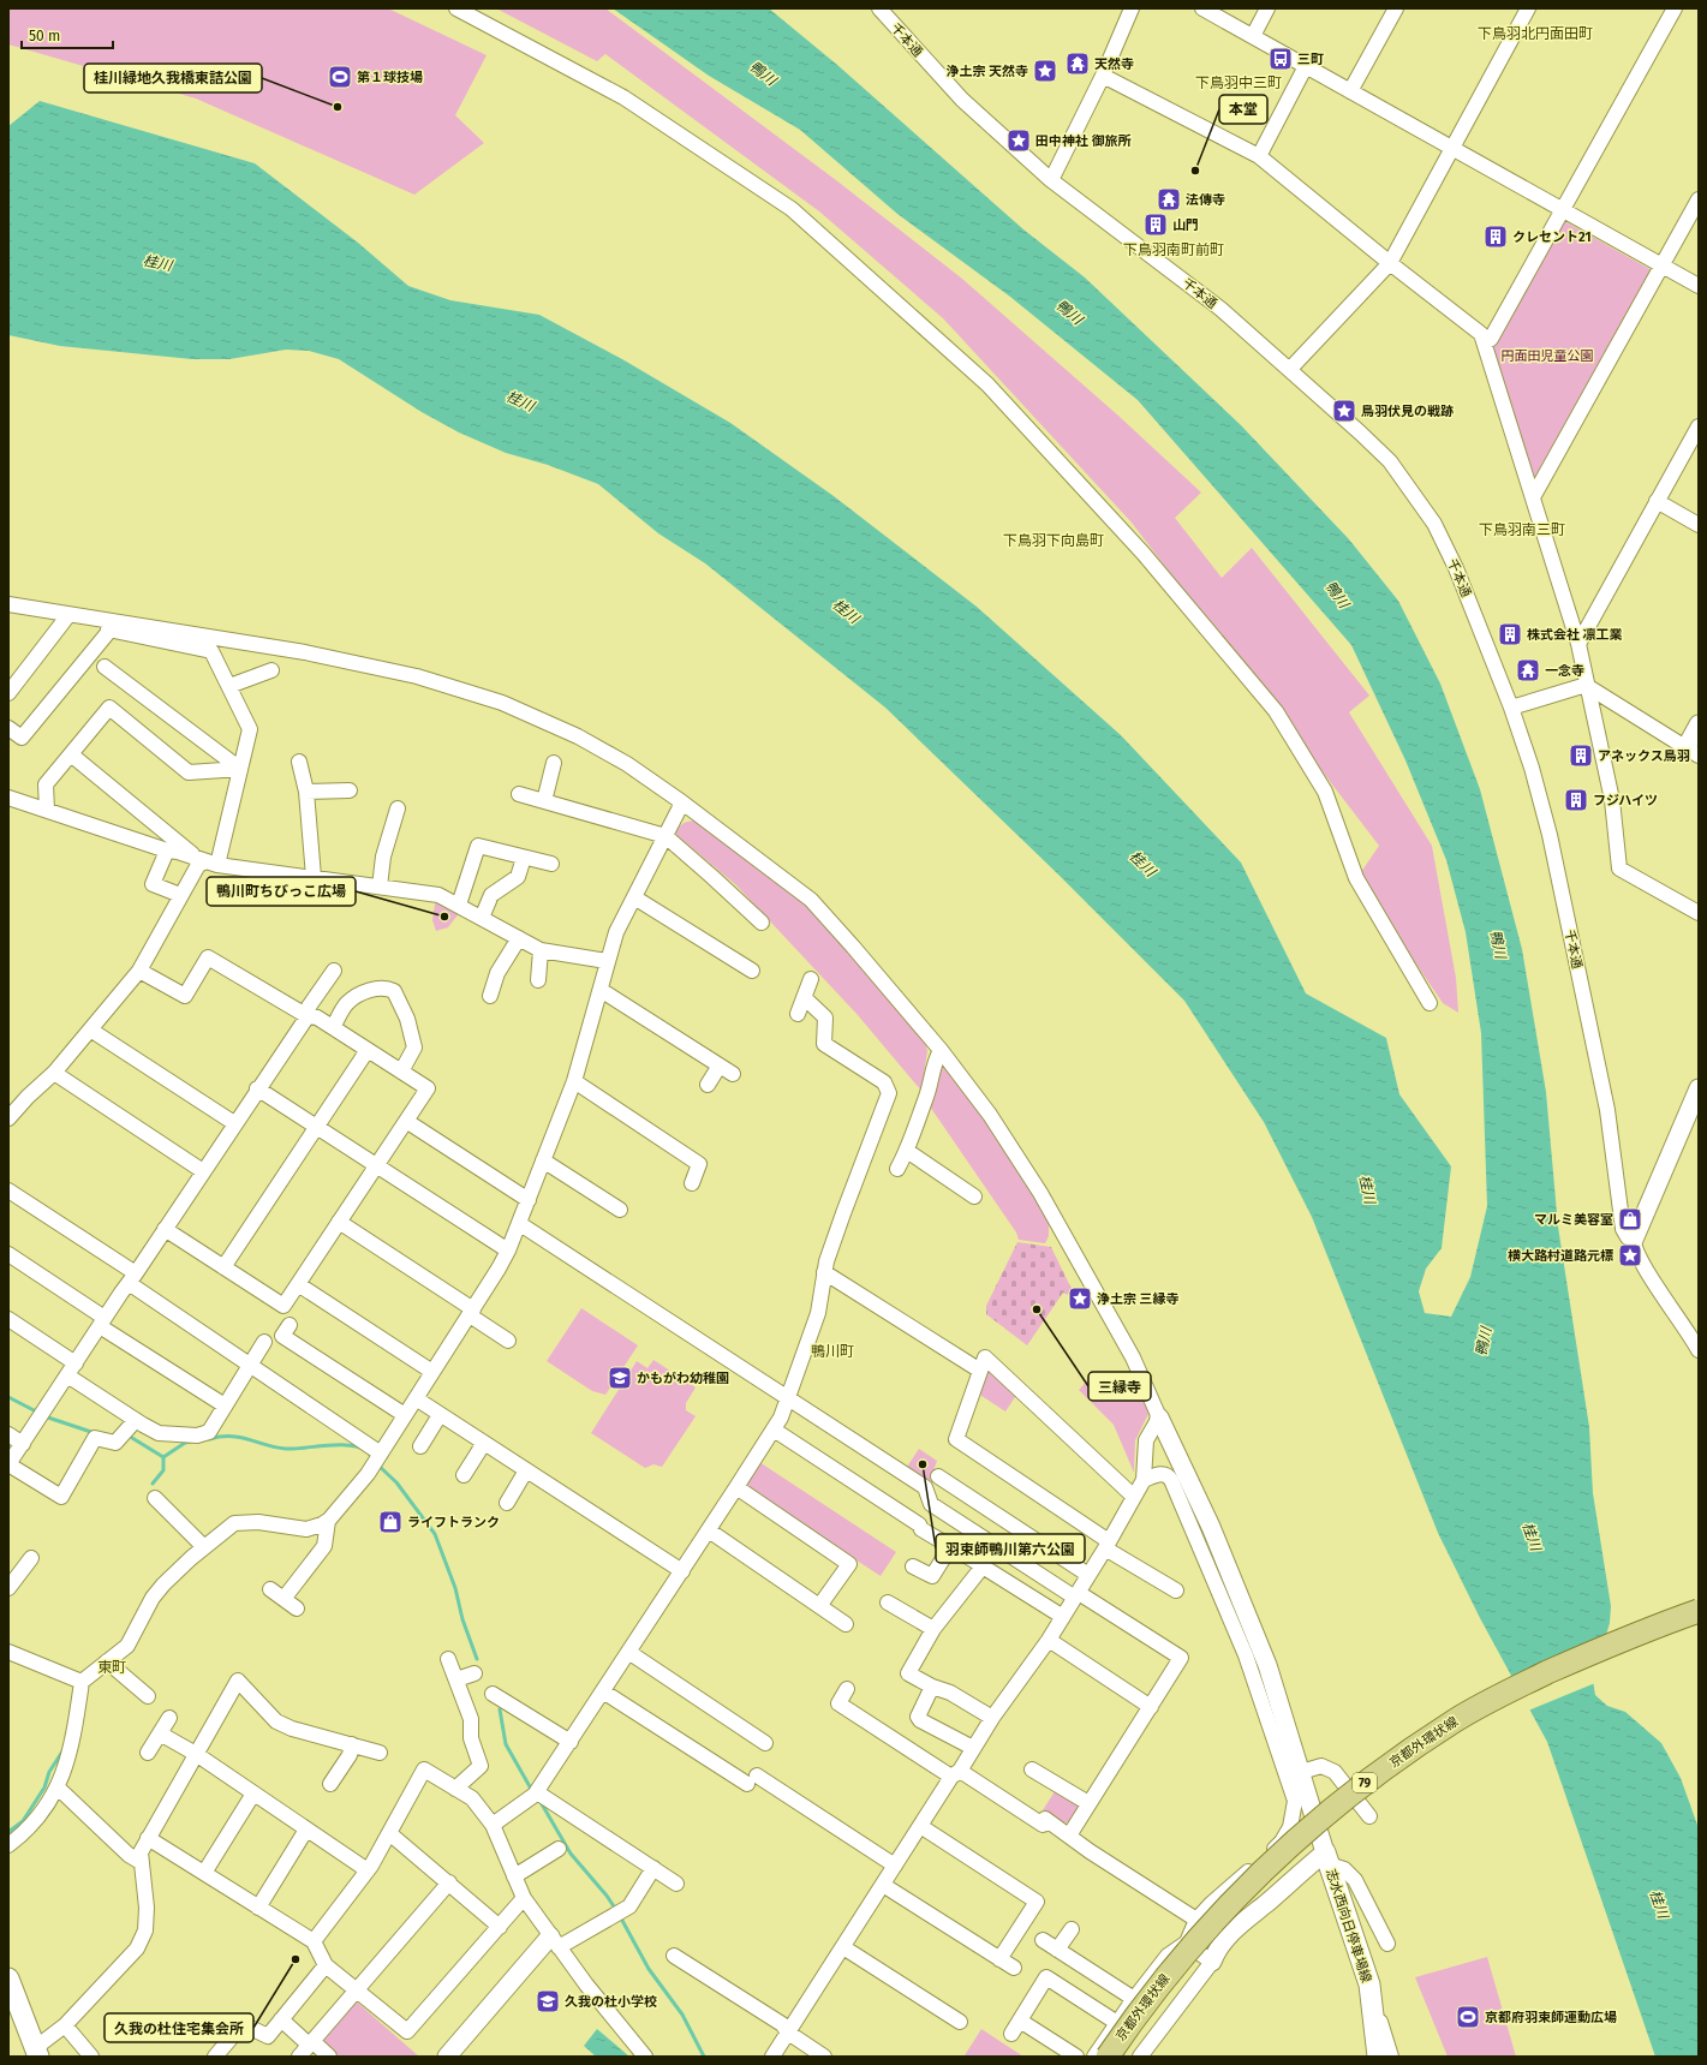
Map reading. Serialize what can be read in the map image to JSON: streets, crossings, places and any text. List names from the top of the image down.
{
  "streets": {
    "main road": ["京都外環状線", "79", "志水西向日停車場線"],
    "street": ["千本通"]
  },
  "districts": [
    "下鳥羽北円面田町",
    "下鳥羽中三町",
    "下鳥羽南町前町",
    "下鳥羽南三町",
    "下鳥羽下向島町",
    "鴨川町",
    "東町"
  ],
  "water": ["鴨川", "桂川"],
  "parks": ["円面田児童公園"],
  "places": {
    "bus stop": ["三町"],
    "temple": ["天然寺", "法傳寺", "一念寺"],
    "place": [
      "浄土宗 天然寺",
      "田中神社 御旅所",
      "鳥羽伏見の戦跡",
      "横大路村道路元標",
      "浄土宗 三縁寺"
    ],
    "sports": ["第１球技場", "京都府羽束師運動広場"],
    "other": [
      "桂川緑地久我橋東詰公園",
      "本堂",
      "鴨川町ちびっこ広場",
      "三縁寺",
      "羽束師鴨川第六公園",
      "久我の杜住宅集会所"
    ],
    "building": [
      "山門",
      "クレセント21",
      "株式会社 凛工業",
      "アネックス鳥羽",
      "フジハイツ"
    ],
    "shop": ["マルミ美容室", "ライフトランク"],
    "school or university": ["かもがわ幼稚園", "久我の杜小学校"]
  },
  "scale_bar": "50 m"
}
